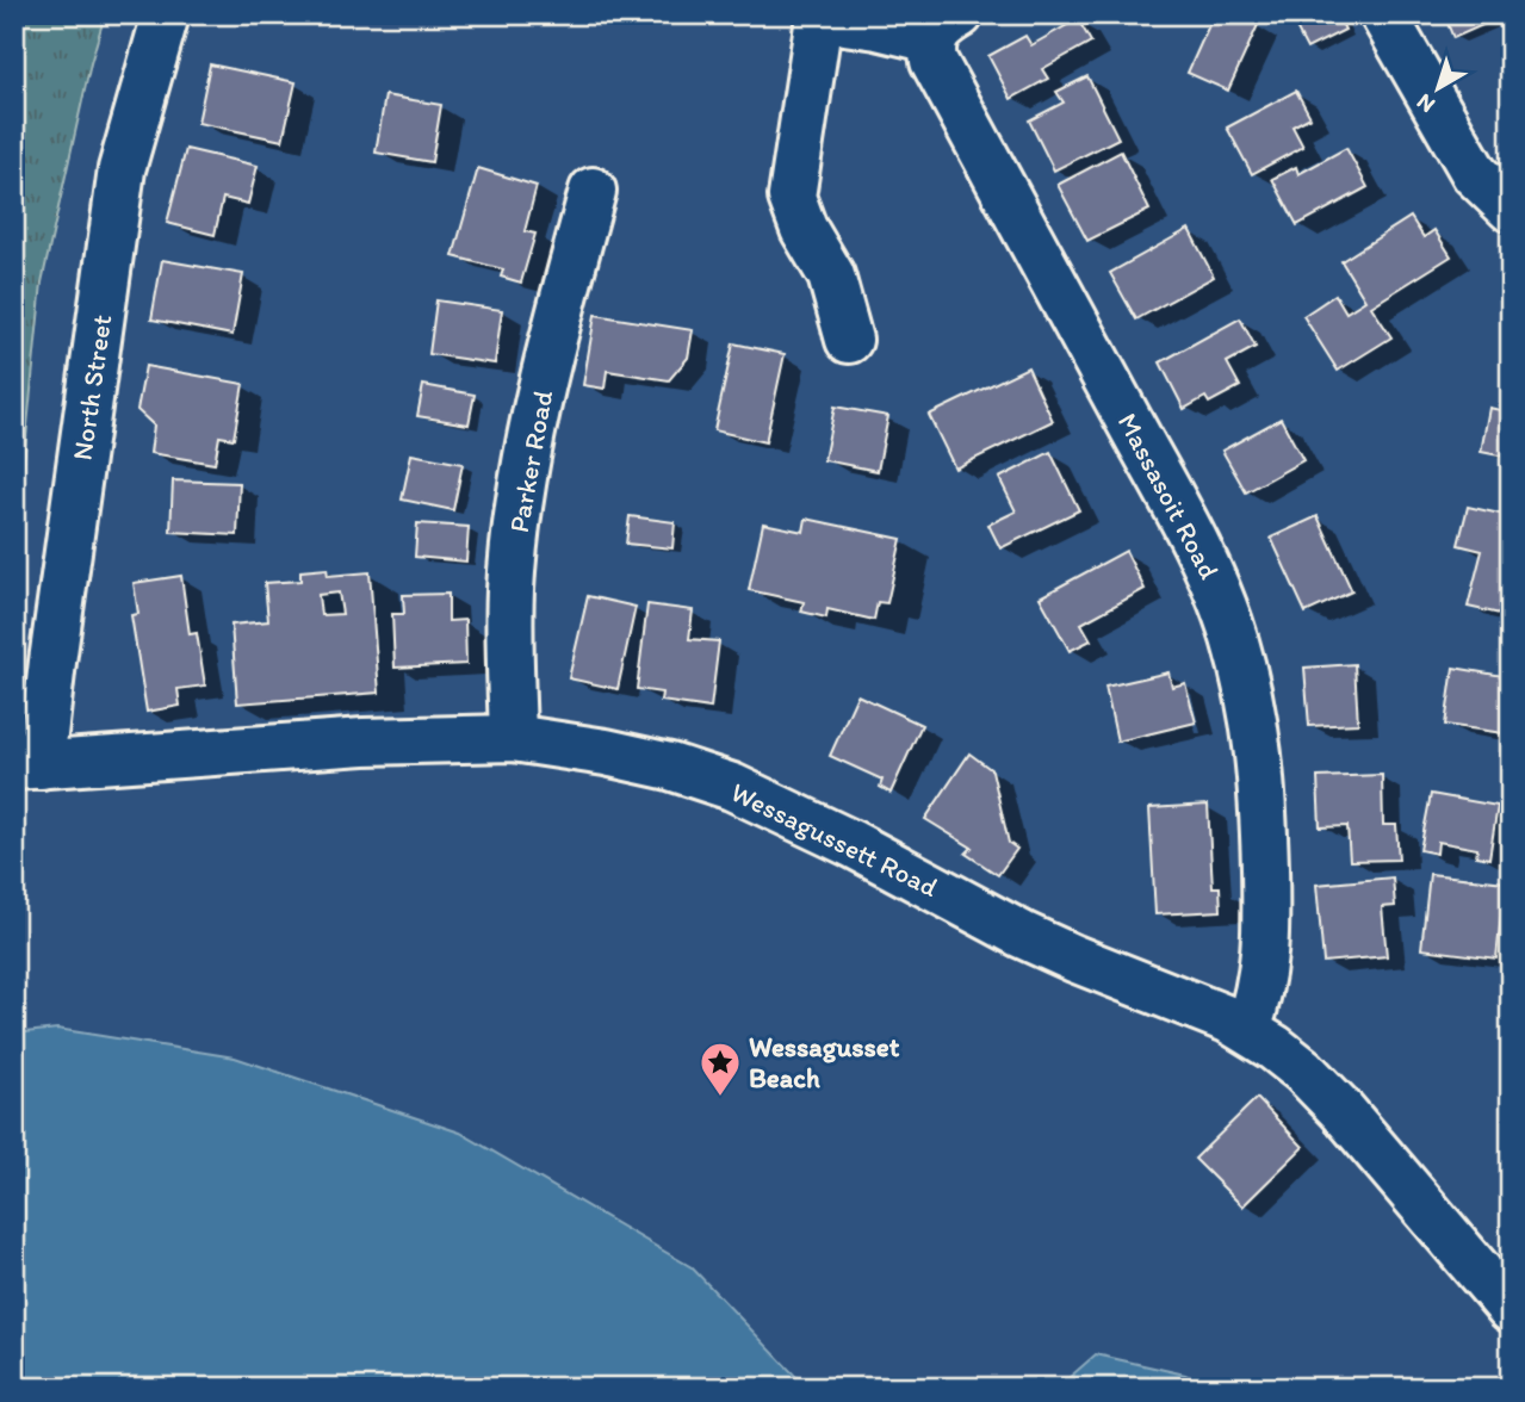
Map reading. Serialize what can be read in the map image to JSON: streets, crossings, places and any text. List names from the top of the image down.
{
  "streets": {
    "street": [
      "North Street",
      "Parker Road",
      "Massasoit Road",
      "Wessagussett Road"
    ]
  },
  "crossings": [
    ["North Street", "Wessagussett Road"],
    ["Parker Road", "Wessagussett Road"],
    ["Massasoit Road", "Wessagussett Road"]
  ],
  "places": {
    "place": ["Wessagusset Beach"]
  },
  "north": "bottom left"
}
